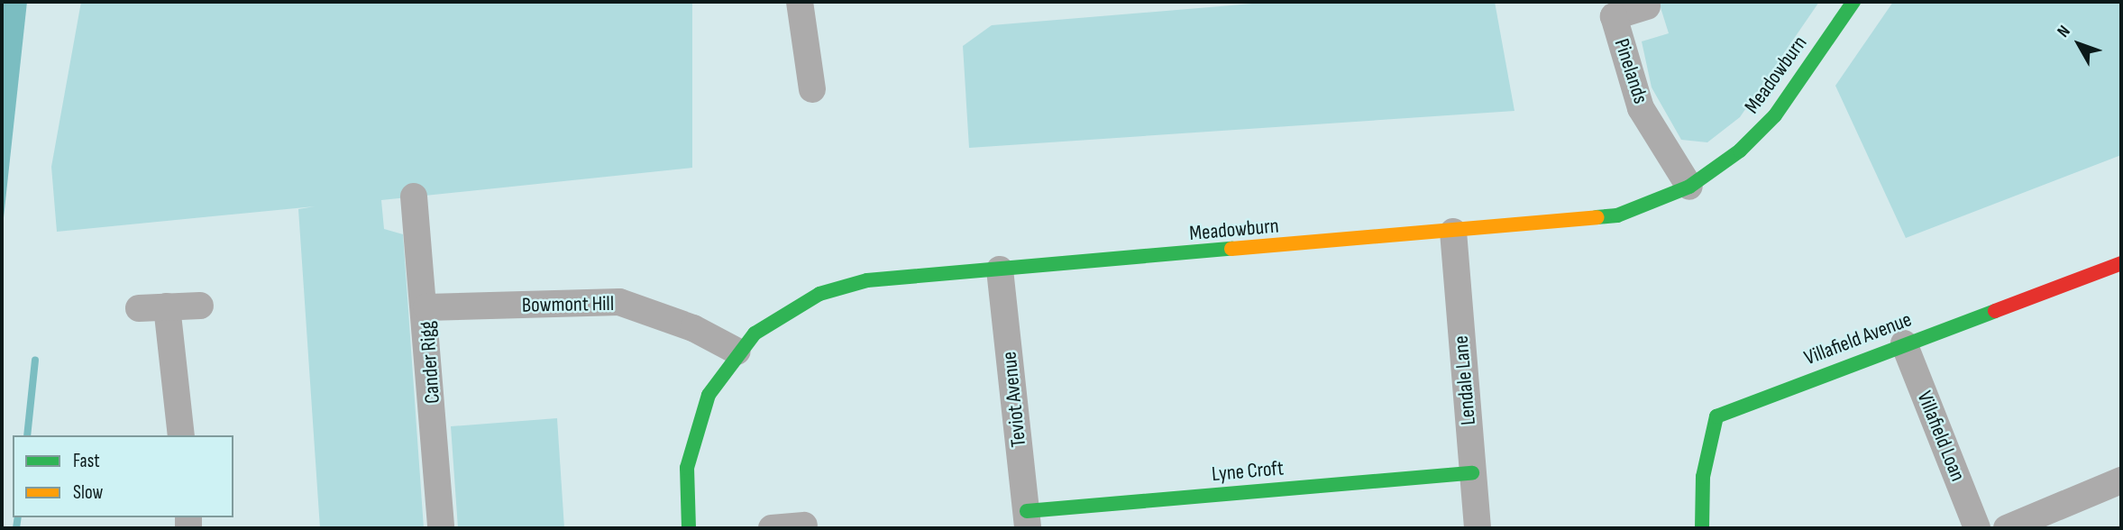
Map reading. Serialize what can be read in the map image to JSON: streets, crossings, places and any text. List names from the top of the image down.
{
  "streets": {
    "street": [
      "Pinelands",
      "Meadowburn",
      "Bowmont Hill",
      "Villafield Avenue",
      "Cander Rigg",
      "Lendale Lane",
      "Teviot Avenue",
      "Villafield Loan",
      "Lyne Croft"
    ]
  },
  "crossings": [
    ["Pinelands", "Meadowburn"],
    ["Meadowburn", "Bowmont Hill"],
    ["Meadowburn", "Lendale Lane"],
    ["Meadowburn", "Teviot Avenue"],
    ["Bowmont Hill", "Cander Rigg"],
    ["Villafield Avenue", "Villafield Loan"],
    ["Lendale Lane", "Lyne Croft"],
    ["Teviot Avenue", "Lyne Croft"]
  ],
  "legend": ["Fast", "Slow"],
  "north": "top left"
}
